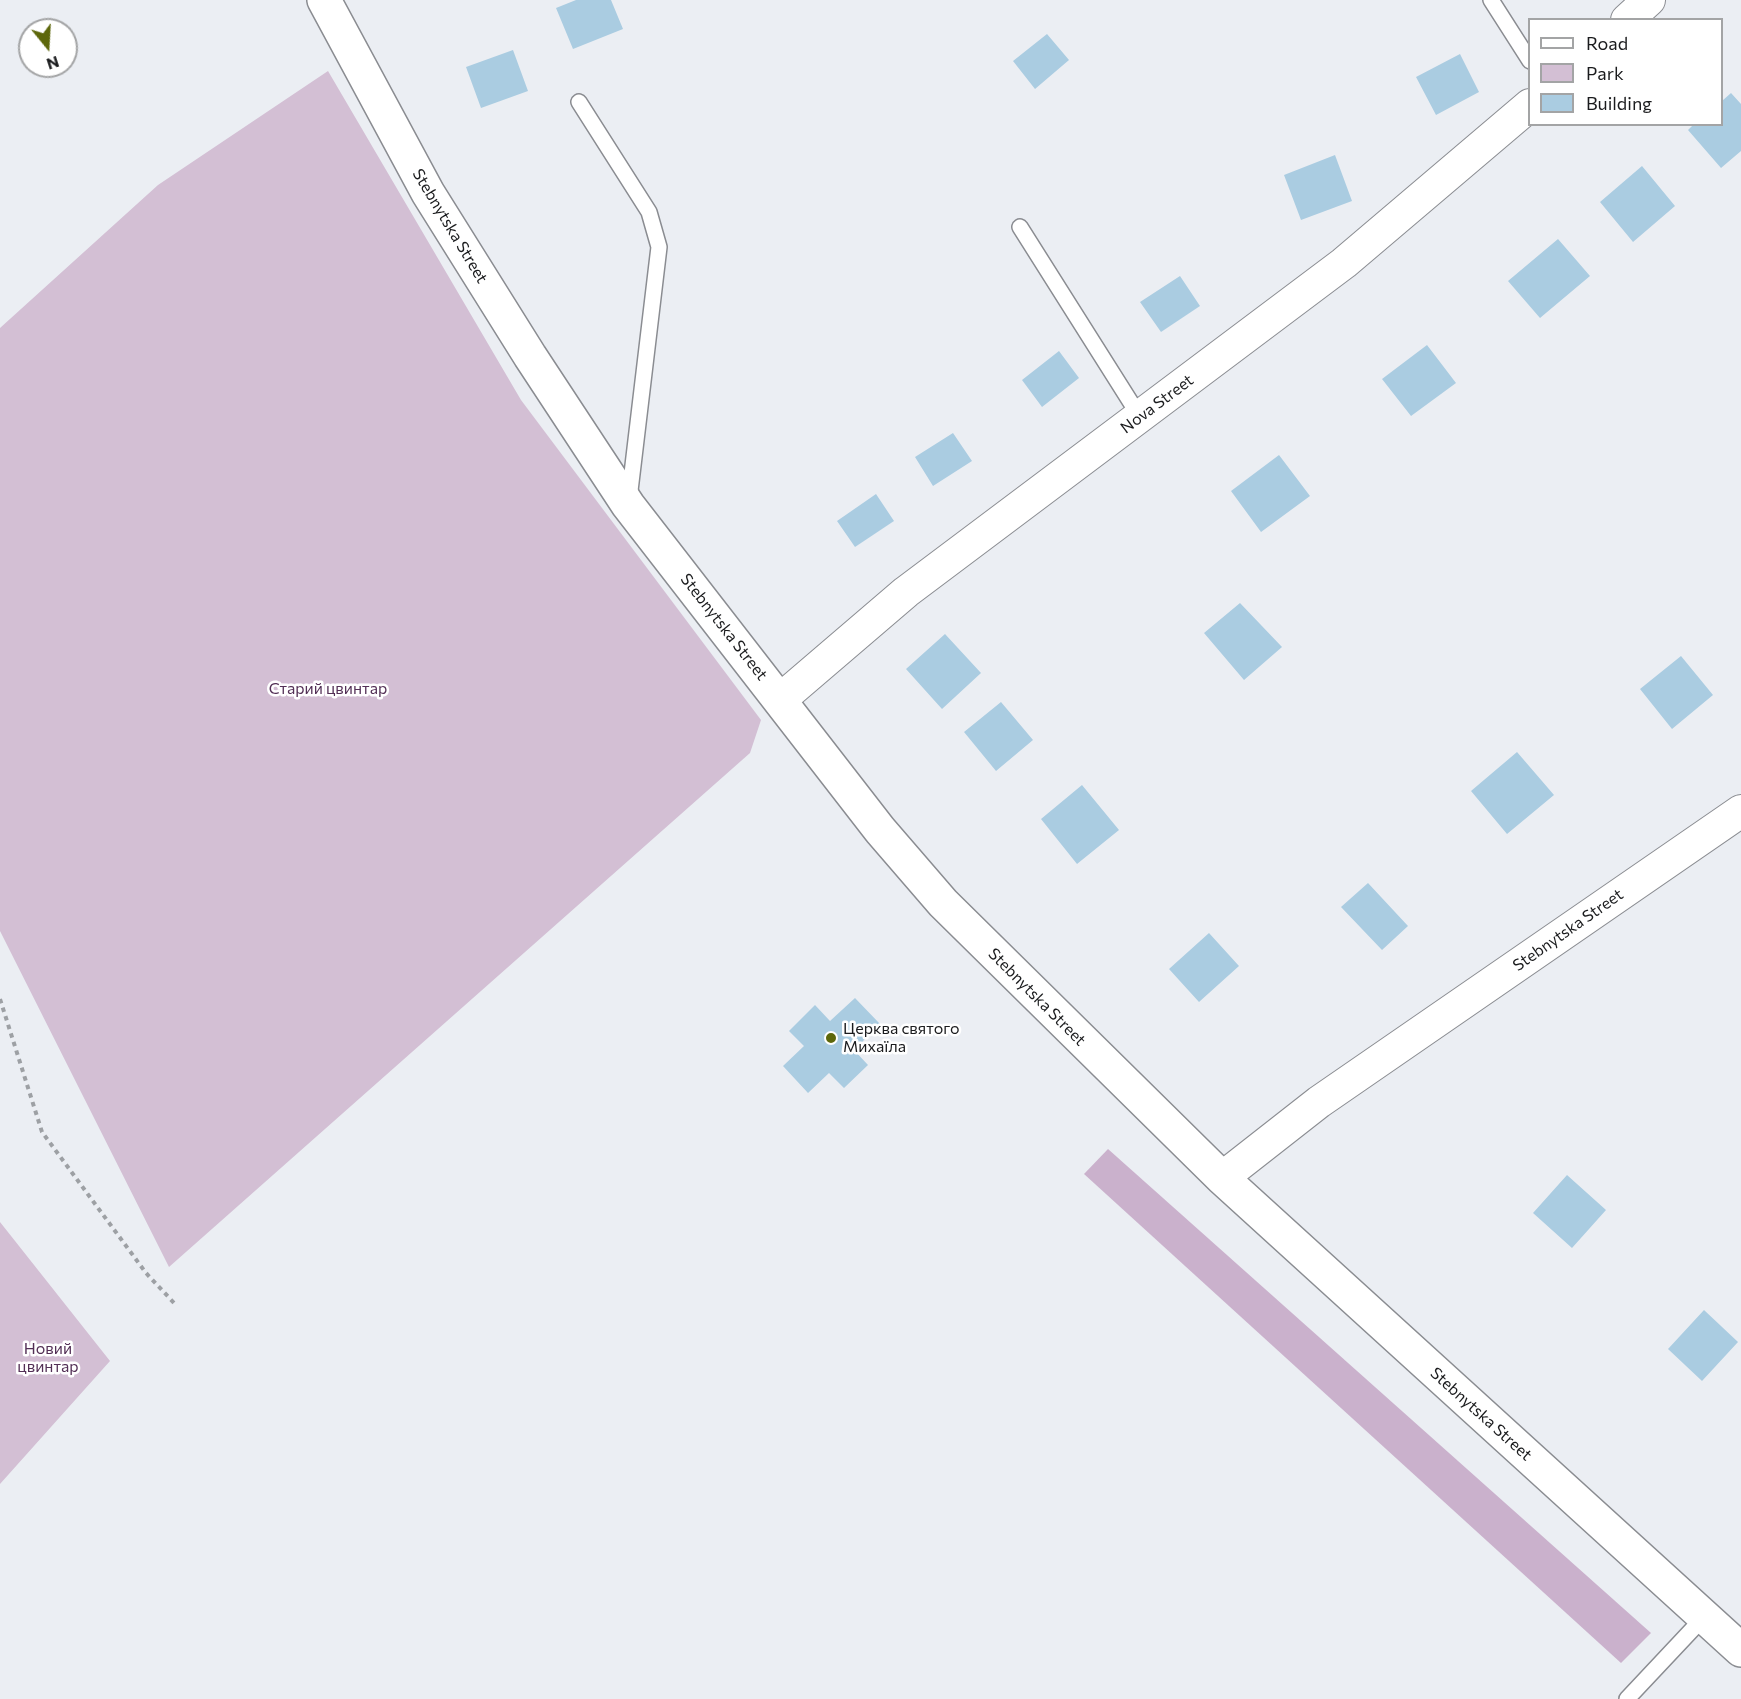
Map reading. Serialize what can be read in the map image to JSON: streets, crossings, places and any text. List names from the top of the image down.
{
  "streets": {
    "street": ["Stebnytska Street", "Nova Street"]
  },
  "crossings": [
    ["Stebnytska Street", "Nova Street"]
  ],
  "parks": ["Старий цвинтар", "Новий цвинтар"],
  "places": ["Церква святого Михаїла"],
  "legend": ["Road", "Park", "Building"],
  "north": "bottom"
}
